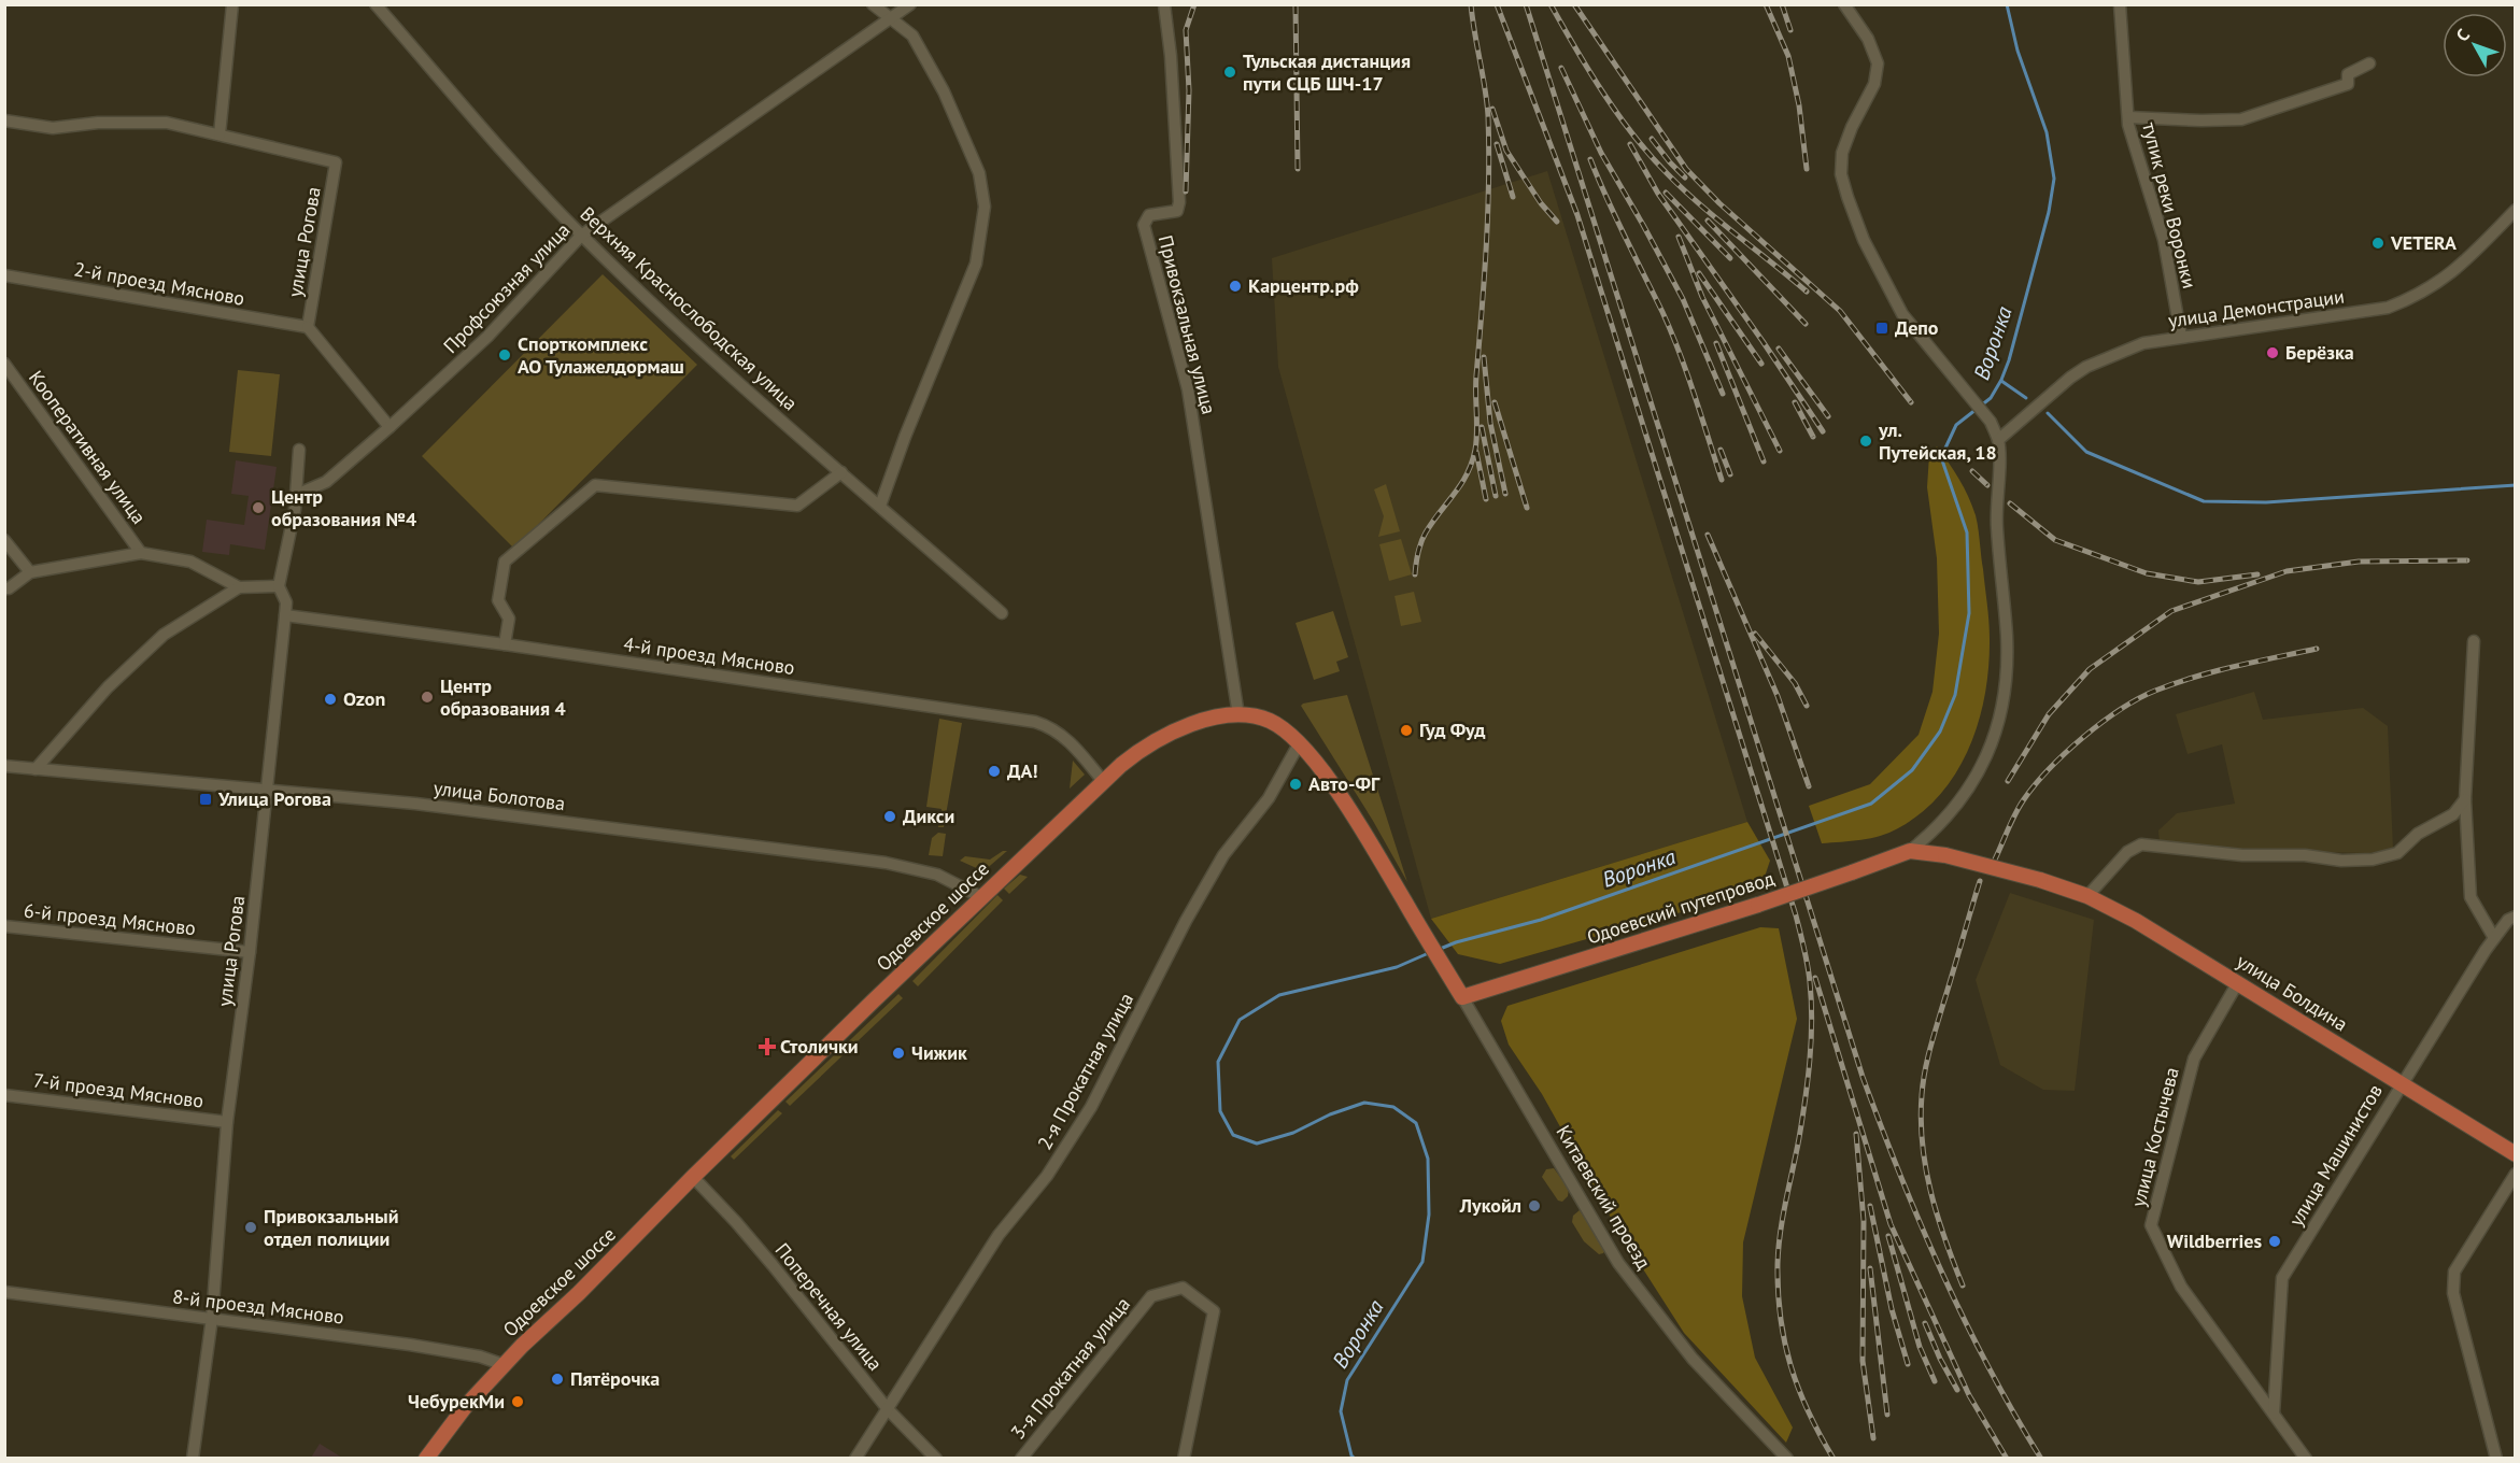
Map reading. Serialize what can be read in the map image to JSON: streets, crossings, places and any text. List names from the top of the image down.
{
  "streets": {
    "main road": ["Одоевский путепровод", "Одоевское шоссе", "улица Болдина"],
    "street": [
      "тупик реки Воронки",
      "улица Рогова",
      "2-й проезд Мясново",
      "Профсоюзная улица",
      "Верхняя Краснослободская улица",
      "улица Демонстрации",
      "Привокзальная улица",
      "Кооперативная улица",
      "4-й проезд Мясново",
      "улица Болотова",
      "6-й проезд Мясново",
      "2-я Прокатная улица",
      "7-й проезд Мясново",
      "улица Костычева",
      "улица Машинистов",
      "Китаевский проезд",
      "8-й проезд Мясново",
      "Поперечная улица",
      "3-я Прокатная улица"
    ]
  },
  "crossings": [
    ["тупик реки Воронки", "улица Демонстрации"],
    ["улица Рогова", "2-й проезд Мясново"],
    ["улица Рогова", "Профсоюзная улица"],
    ["улица Рогова", "4-й проезд Мясново"],
    ["улица Рогова", "улица Болотова"],
    ["улица Рогова", "6-й проезд Мясново"],
    ["улица Рогова", "7-й проезд Мясново"],
    ["улица Рогова", "8-й проезд Мясново"],
    ["Профсоюзная улица", "Верхняя Краснослободская улица"],
    ["Привокзальная улица", "Одоевское шоссе"],
    ["4-й проезд Мясново", "Одоевское шоссе"],
    ["улица Болотова", "Одоевское шоссе"],
    ["Одоевский путепровод", "Одоевское шоссе"],
    ["Одоевский путепровод", "улица Болдина"],
    ["Одоевский путепровод", "Китаевский проезд"],
    ["Одоевское шоссе", "2-я Прокатная улица"],
    ["Одоевское шоссе", "Китаевский проезд"],
    ["Одоевское шоссе", "8-й проезд Мясново"],
    ["Одоевское шоссе", "Поперечная улица"],
    ["улица Болдина", "улица Костычева"],
    ["улица Болдина", "улица Машинистов"],
    ["2-я Прокатная улица", "Поперечная улица"],
    ["улица Костычева", "улица Машинистов"]
  ],
  "water": ["Воронка"],
  "places": {
    "other": [
      "Тульская дистанция пути СЦБ ШЧ-17",
      "VETERA",
      "Карцентр.рф",
      "Берёзка",
      "Спорткомплекс АО Тулажелдормаш",
      "ул. Путейская, 18",
      "Центр образования №4",
      "Центр образования 4",
      "Ozon",
      "Гуд Фуд",
      "ДА!",
      "Авто-ФГ",
      "Дикси",
      "Чижик",
      "Лукойл",
      "Привокзальный отдел полиции",
      "Wildberries",
      "Пятёрочка",
      "ЧебурекМи"
    ],
    "transit": ["Депо", "Улица Рогова"],
    "health": ["Столички"]
  },
  "north": "top left"
}
